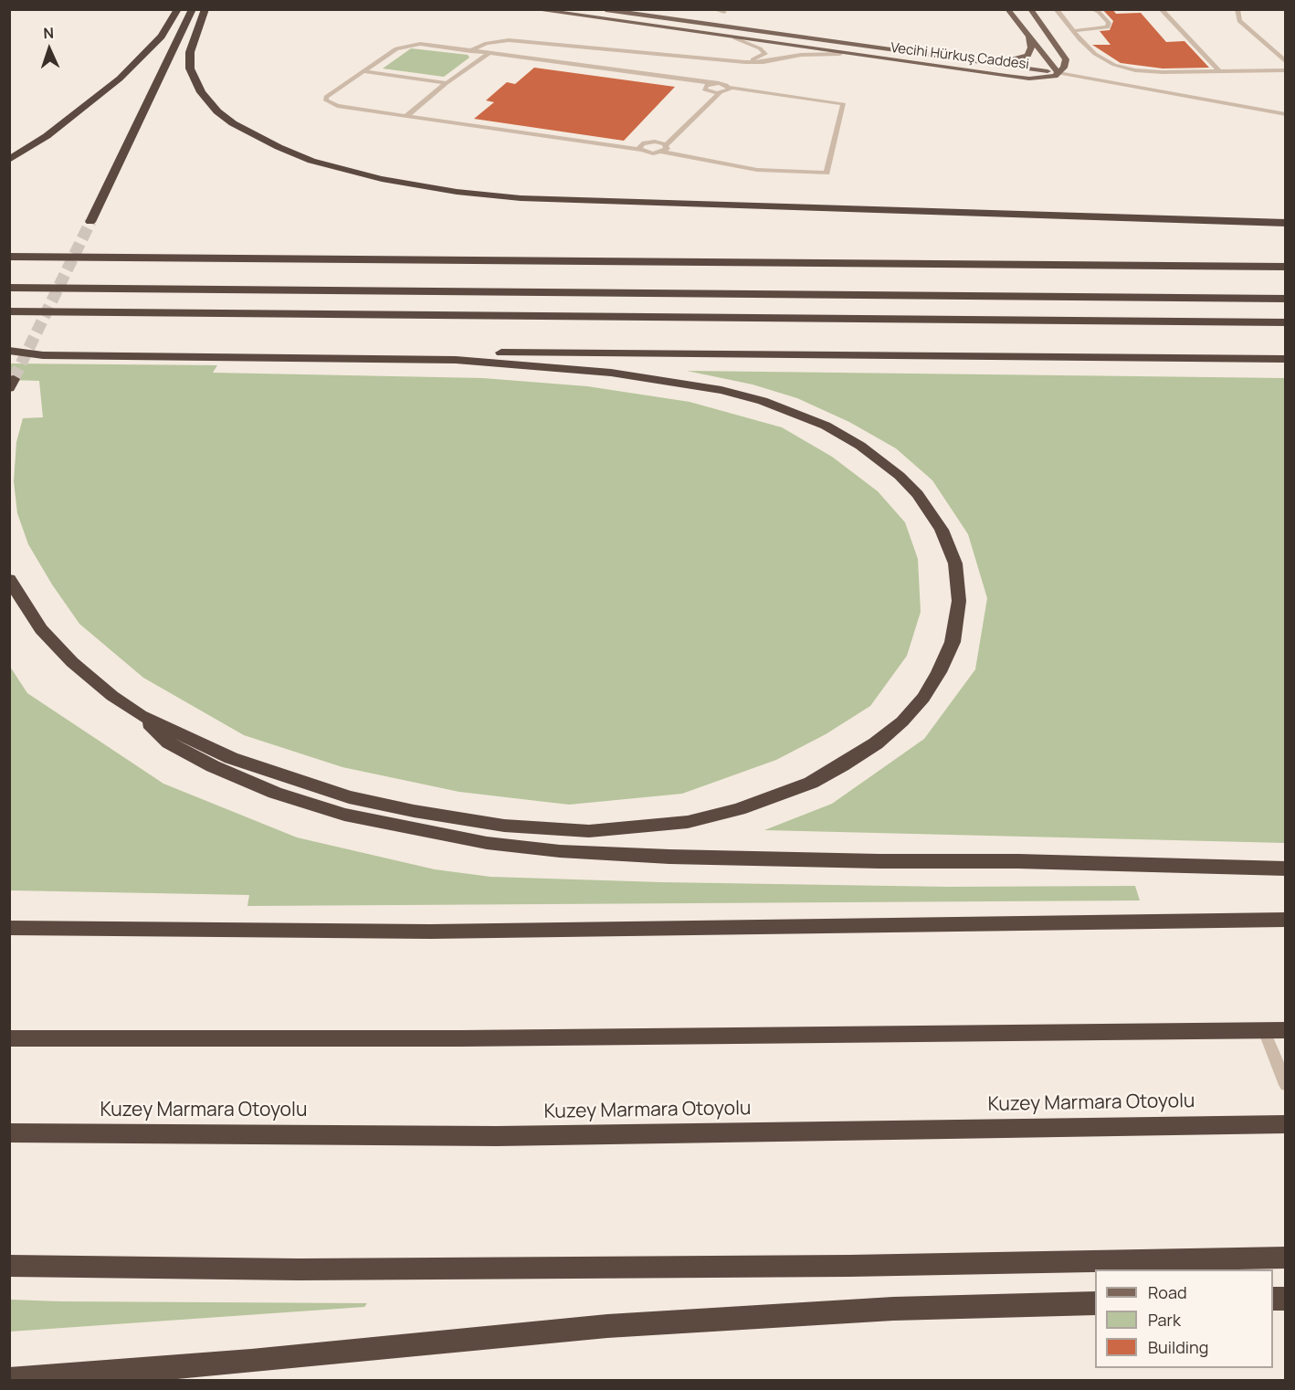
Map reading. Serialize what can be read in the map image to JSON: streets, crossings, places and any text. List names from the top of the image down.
{
  "streets": {
    "highway": ["Kuzey Marmara Otoyolu"],
    "main road": ["Vecihi Hürkuş Caddesi"]
  },
  "legend": ["Road", "Park", "Building"],
  "north": "top"
}
